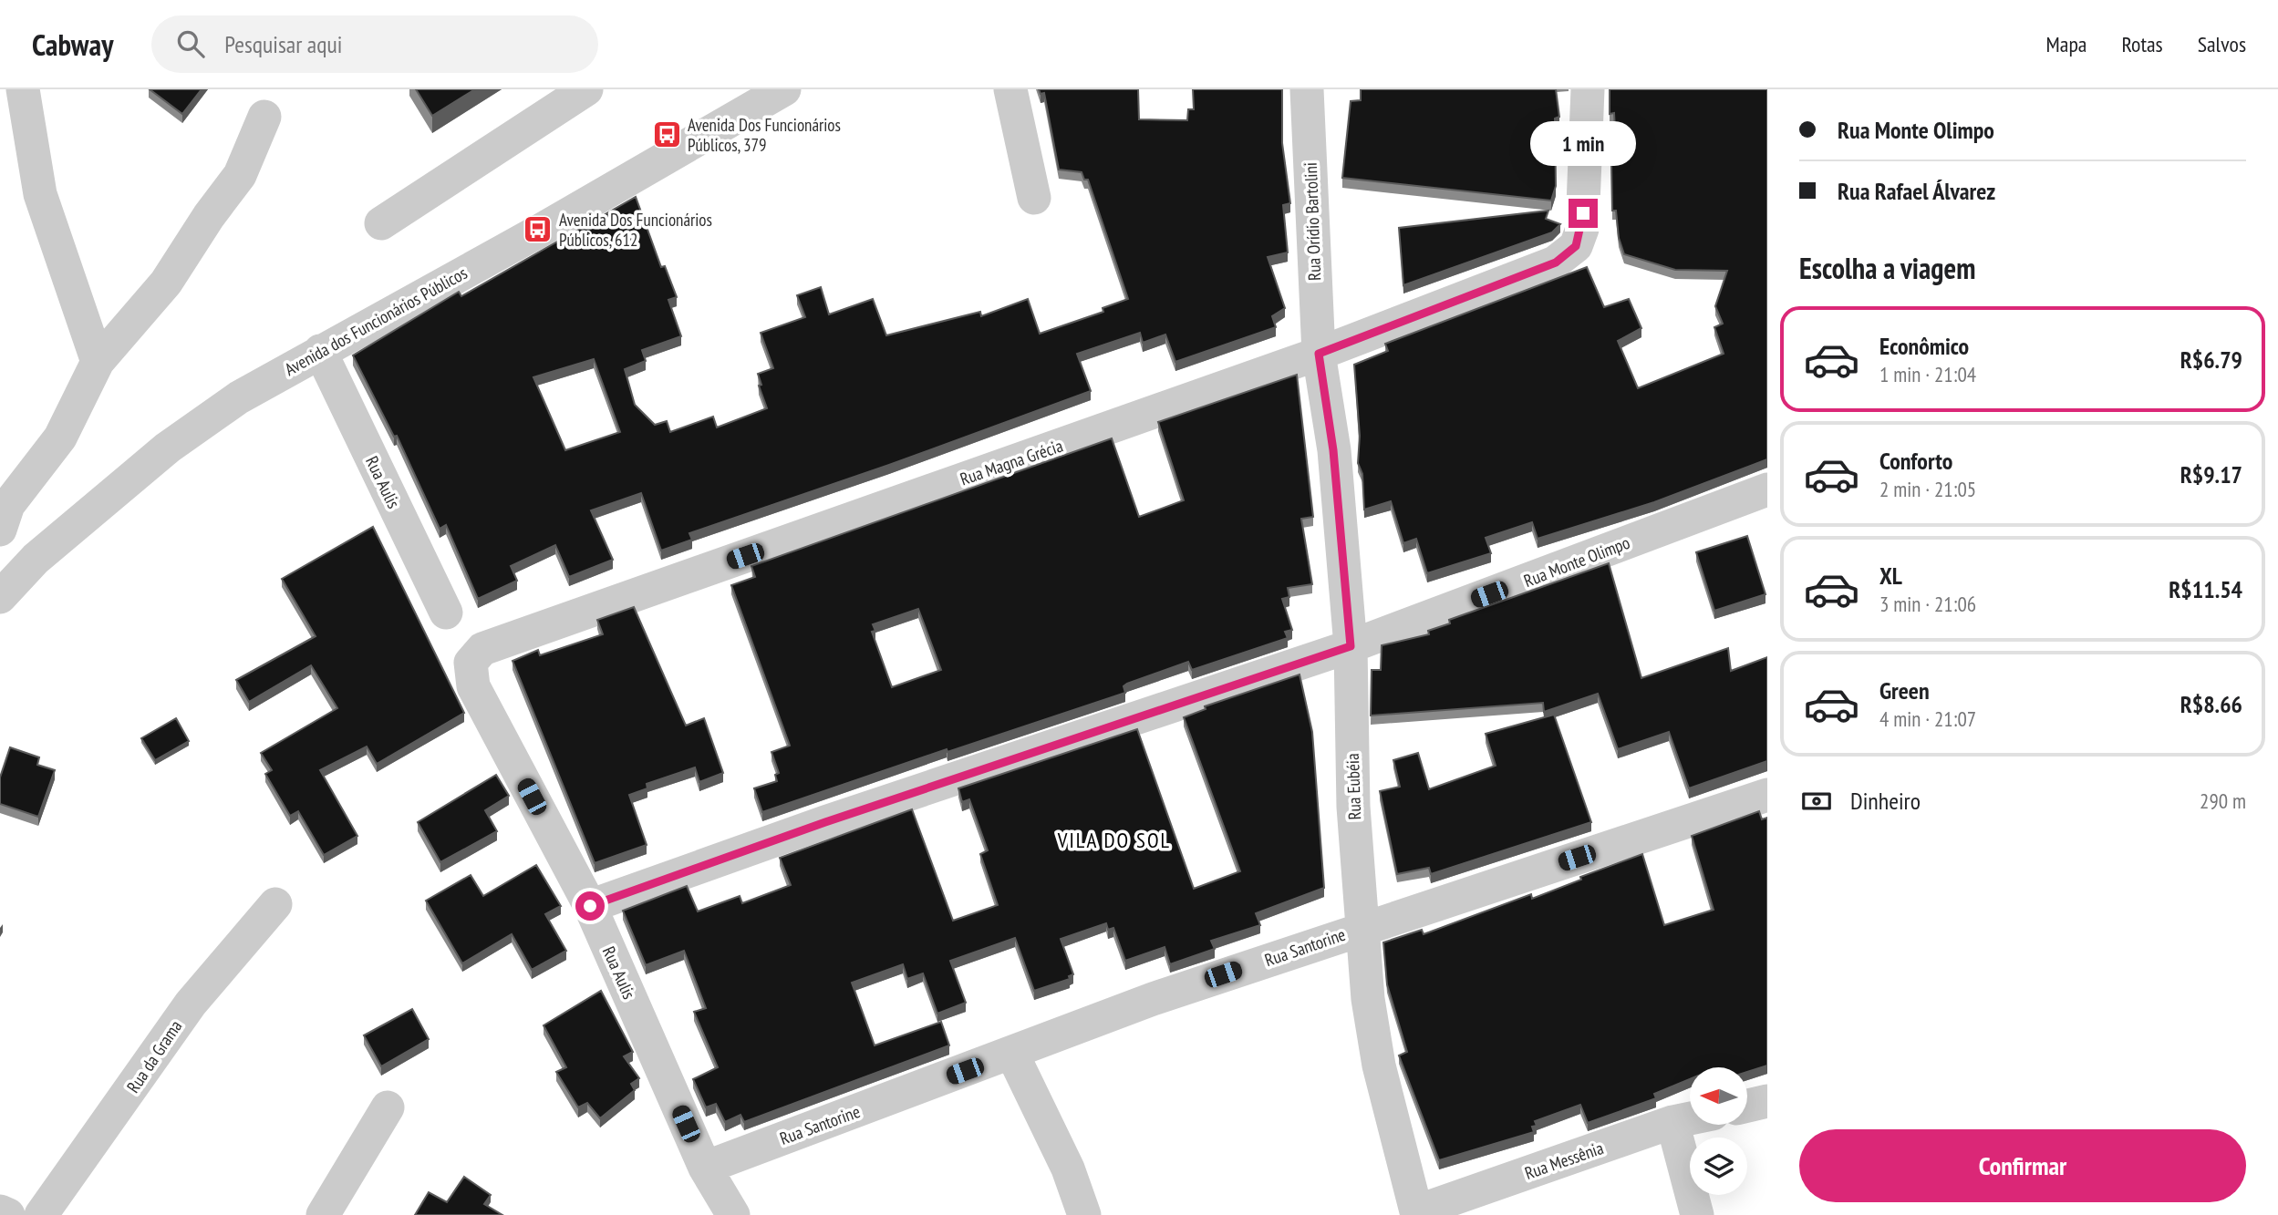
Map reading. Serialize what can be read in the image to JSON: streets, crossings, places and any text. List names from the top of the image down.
{
  "streets": {
    "street": [
      "Rua Orídio Bartolini",
      "Avenida dos Funcionários Públicos",
      "Rua Magna Grécia",
      "Rua Aulis",
      "Rua Monte Olimpo",
      "Rua Eubéia",
      "Rua Santorine",
      "Rua da Grama",
      "Rua Messênia"
    ]
  },
  "crossings": [
    ["Rua Orídio Bartolini", "Rua Magna Grécia"],
    ["Rua Orídio Bartolini", "Rua Eubéia"],
    ["Avenida dos Funcionários Públicos", "Rua Aulis"],
    ["Rua Magna Grécia", "Rua Aulis"],
    ["Rua Magna Grécia", "Rua Eubéia"],
    ["Rua Aulis", "Rua Monte Olimpo"],
    ["Rua Aulis", "Rua Santorine"],
    ["Rua Monte Olimpo", "Rua Eubéia"],
    ["Rua Eubéia", "Rua Santorine"],
    ["Rua Eubéia", "Rua Messênia"]
  ],
  "districts": ["VILA DO SOL"],
  "places": {
    "bus stop": ["Avenida Dos Funcionários Públicos, 379", "Avenida Dos Funcionários Públicos, 612"]
  },
  "north": "left",
  "page": {
    "header": "Cabway",
    "search": "Pesquisar aqui",
    "nav": ["Mapa", "Rotas", "Salvos"],
    "banner": ["Rua Monte Olimpo", "Rua Rafael Álvarez"],
    "bubble": "1 min",
    "heading": "Escolha a viagem",
    "list": [
      {
        "name": "Econômico",
        "note": "1 min · 21:04",
        "value": "R$6.79"
      },
      {
        "name": "Conforto",
        "note": "2 min · 21:05",
        "value": "R$9.17"
      },
      {
        "name": "XL",
        "note": "3 min · 21:06",
        "value": "R$11.54"
      },
      {
        "name": "Green",
        "note": "4 min · 21:07",
        "value": "R$8.66"
      }
    ],
    "pay": ["Dinheiro", "290 m"],
    "buttons": "Confirmar"
  }
}
